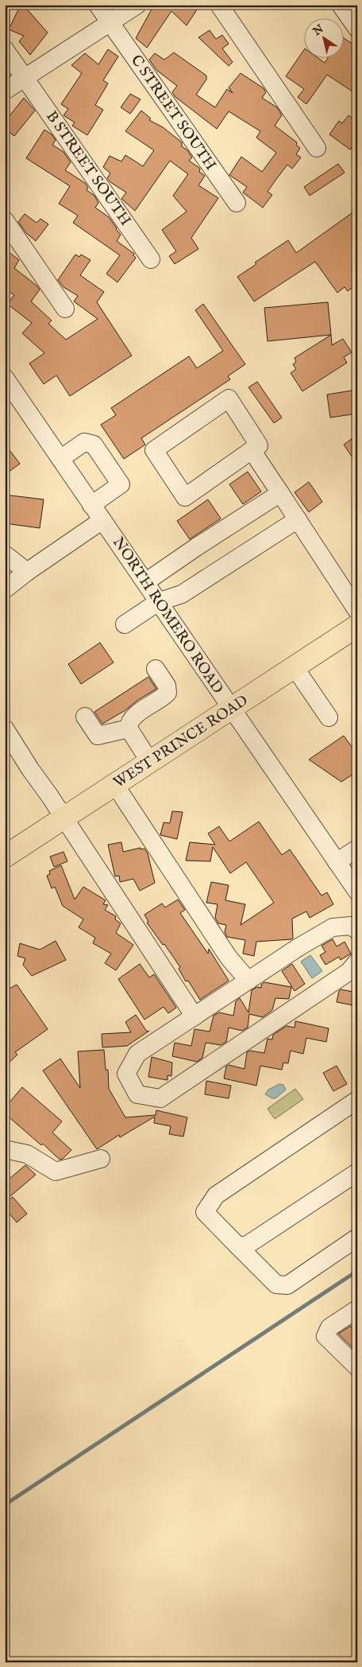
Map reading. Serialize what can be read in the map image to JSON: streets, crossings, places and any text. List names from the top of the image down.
{
  "streets": {
    "main road": ["WEST PRINCE ROAD"],
    "street": ["C STREET SOUTH", "B STREET SOUTH", "NORTH ROMERO ROAD"]
  },
  "crossings": [
    ["NORTH ROMERO ROAD", "WEST PRINCE ROAD"]
  ],
  "north": "top left"
}
